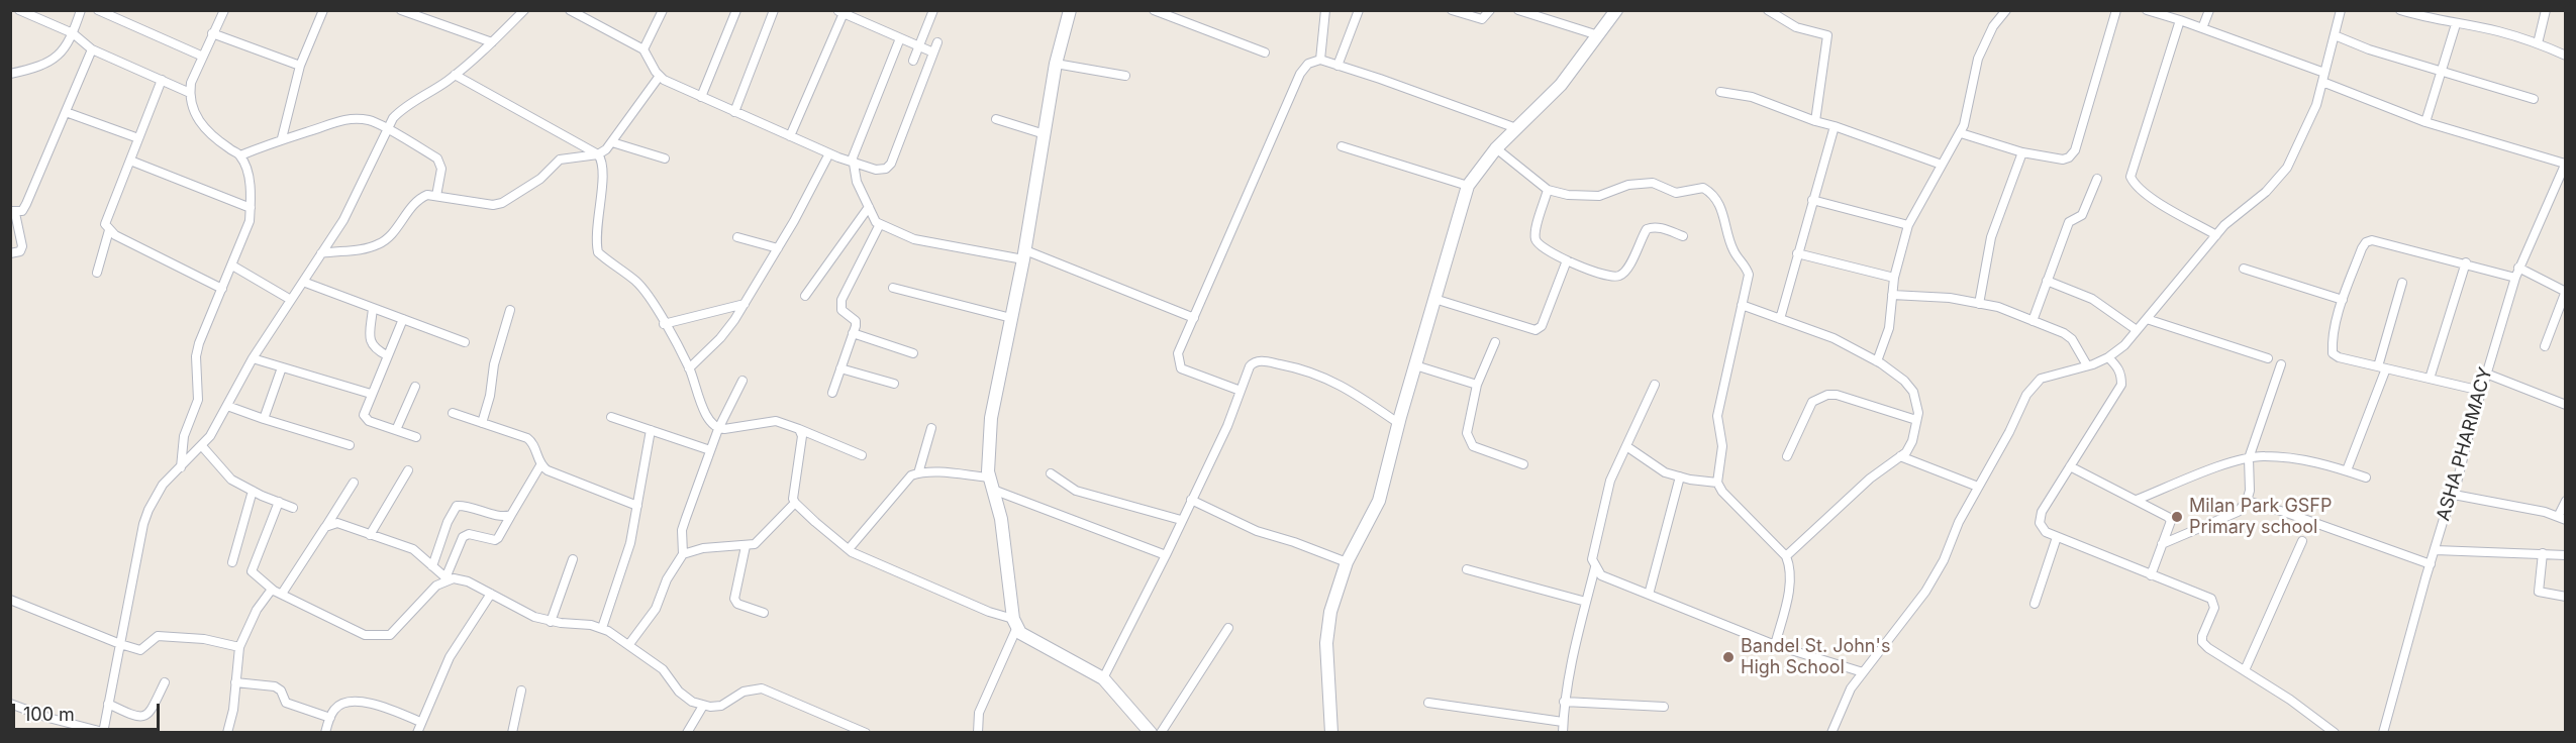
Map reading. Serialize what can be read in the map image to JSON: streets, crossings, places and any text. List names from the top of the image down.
{
  "streets": {
    "street": ["ASHA PHARMACY"]
  },
  "places": ["Milan Park GSFP Primary school", "Bandel St. John's High School"],
  "scale_bar": "100 m"
}
